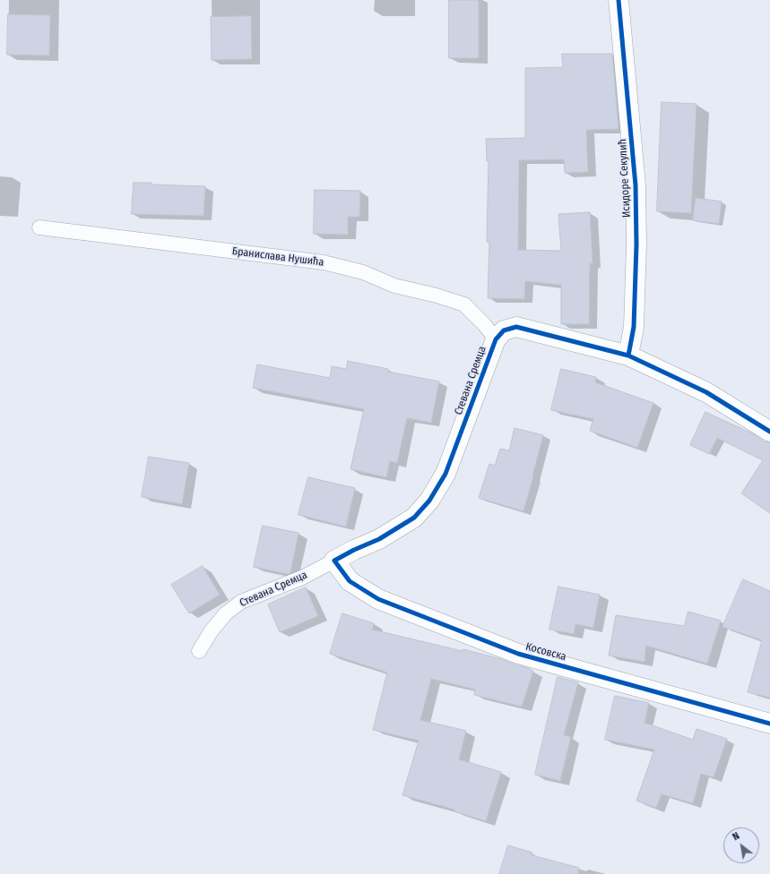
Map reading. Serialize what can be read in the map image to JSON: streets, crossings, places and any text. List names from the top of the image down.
{
  "streets": {
    "street": ["Исидоре Секулић", "Стевана Сремца", "Косовска"],
    "lane": ["Бранислава Нушића"]
  },
  "crossings": [
    ["Исидоре Секулић", "Стевана Сремца"],
    ["Бранислава Нушића", "Стевана Сремца"],
    ["Стевана Сремца", "Косовска"]
  ],
  "north": "top left"
}
